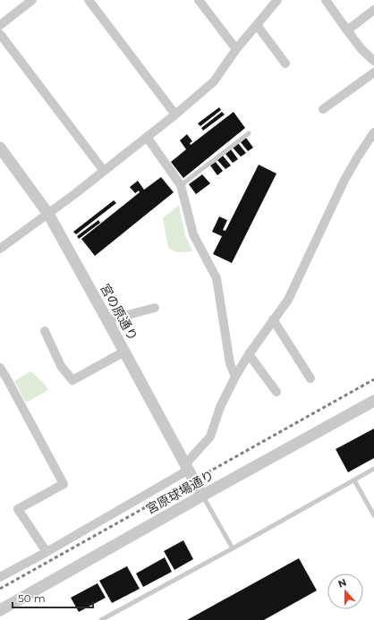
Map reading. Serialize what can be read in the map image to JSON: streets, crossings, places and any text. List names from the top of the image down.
{
  "streets": {
    "street": ["宮の原通り", "宮原球場通り"]
  },
  "crossings": [
    ["宮の原通り", "宮原球場通り"]
  ],
  "scale_bar": "50 m",
  "north": "top"
}
